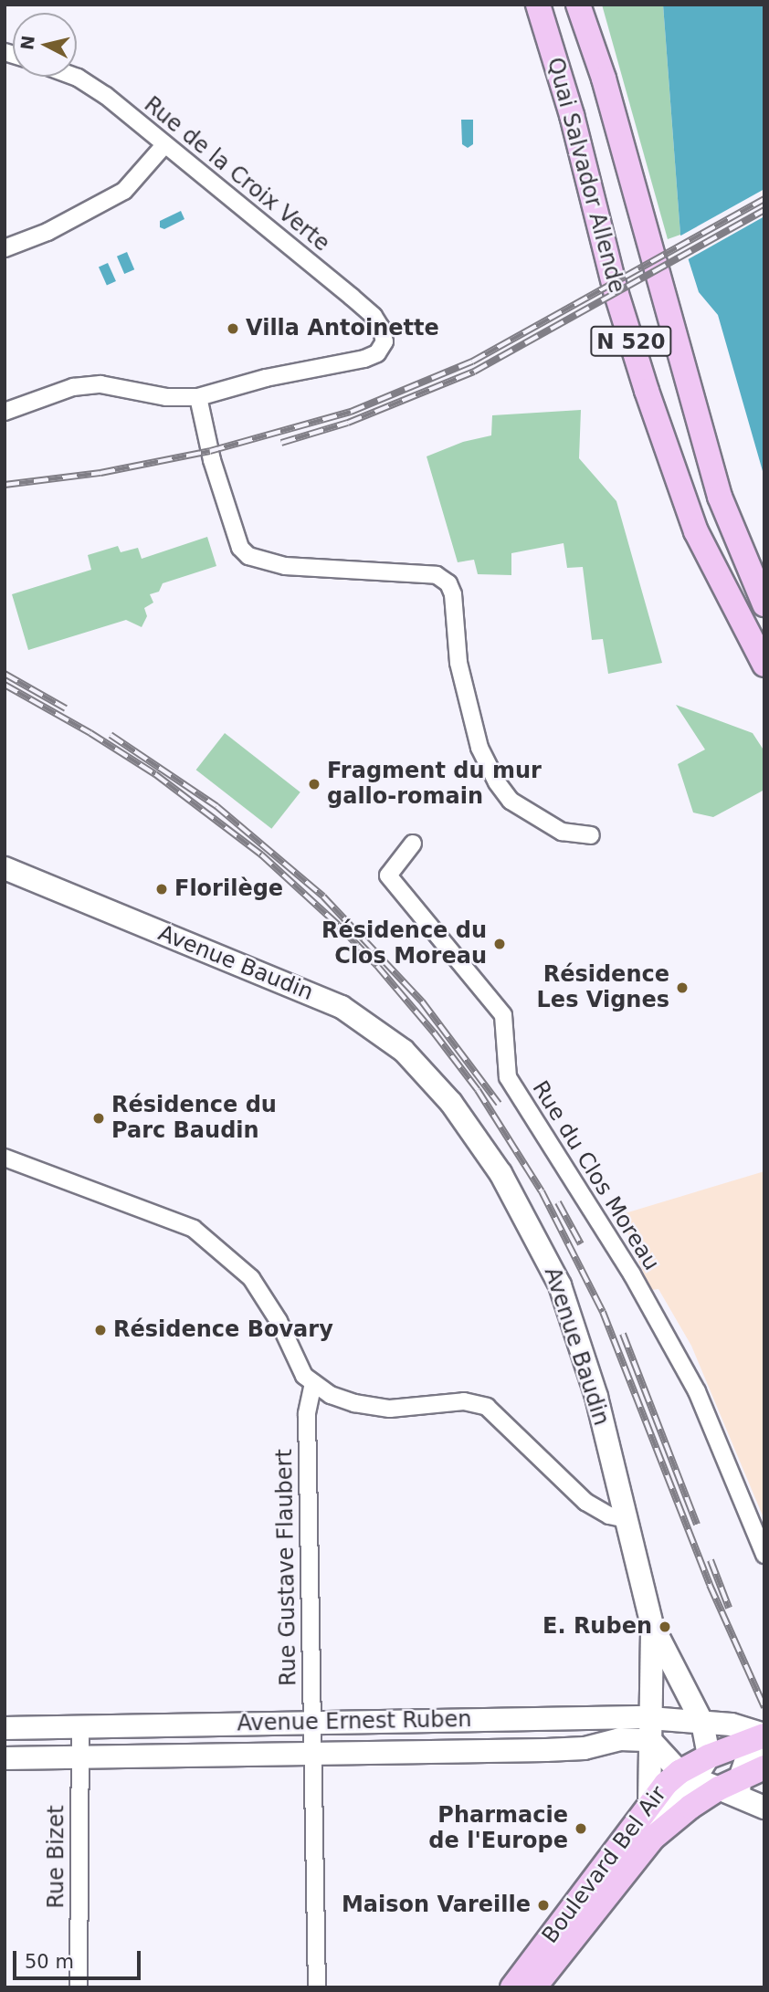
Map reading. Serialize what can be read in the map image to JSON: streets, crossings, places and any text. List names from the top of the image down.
{
  "streets": {
    "main road": [
      "Quai Salvador Allende",
      "N 520",
      "Avenue Baudin",
      "Avenue Ernest Ruben",
      "Boulevard Bel Air"
    ],
    "street": [
      "Rue de la Croix Verte",
      "Rue du Clos Moreau",
      "Rue Gustave Flaubert",
      "Rue Bizet"
    ]
  },
  "crossings": [
    ["Avenue Baudin", "Avenue Ernest Ruben"],
    ["Avenue Baudin", "Boulevard Bel Air"],
    ["Rue Gustave Flaubert", "Avenue Ernest Ruben"],
    ["Avenue Ernest Ruben", "Rue Bizet"]
  ],
  "places": [
    "Villa Antoinette",
    "Fragment du mur gallo-romain",
    "Florilège",
    "Résidence du Clos Moreau",
    "Résidence Les Vignes",
    "Résidence du Parc Baudin",
    "Résidence Bovary",
    "E. Ruben",
    "Pharmacie de l'Europe",
    "Maison Vareille"
  ],
  "scale_bar": "50 m",
  "north": "left"
}
